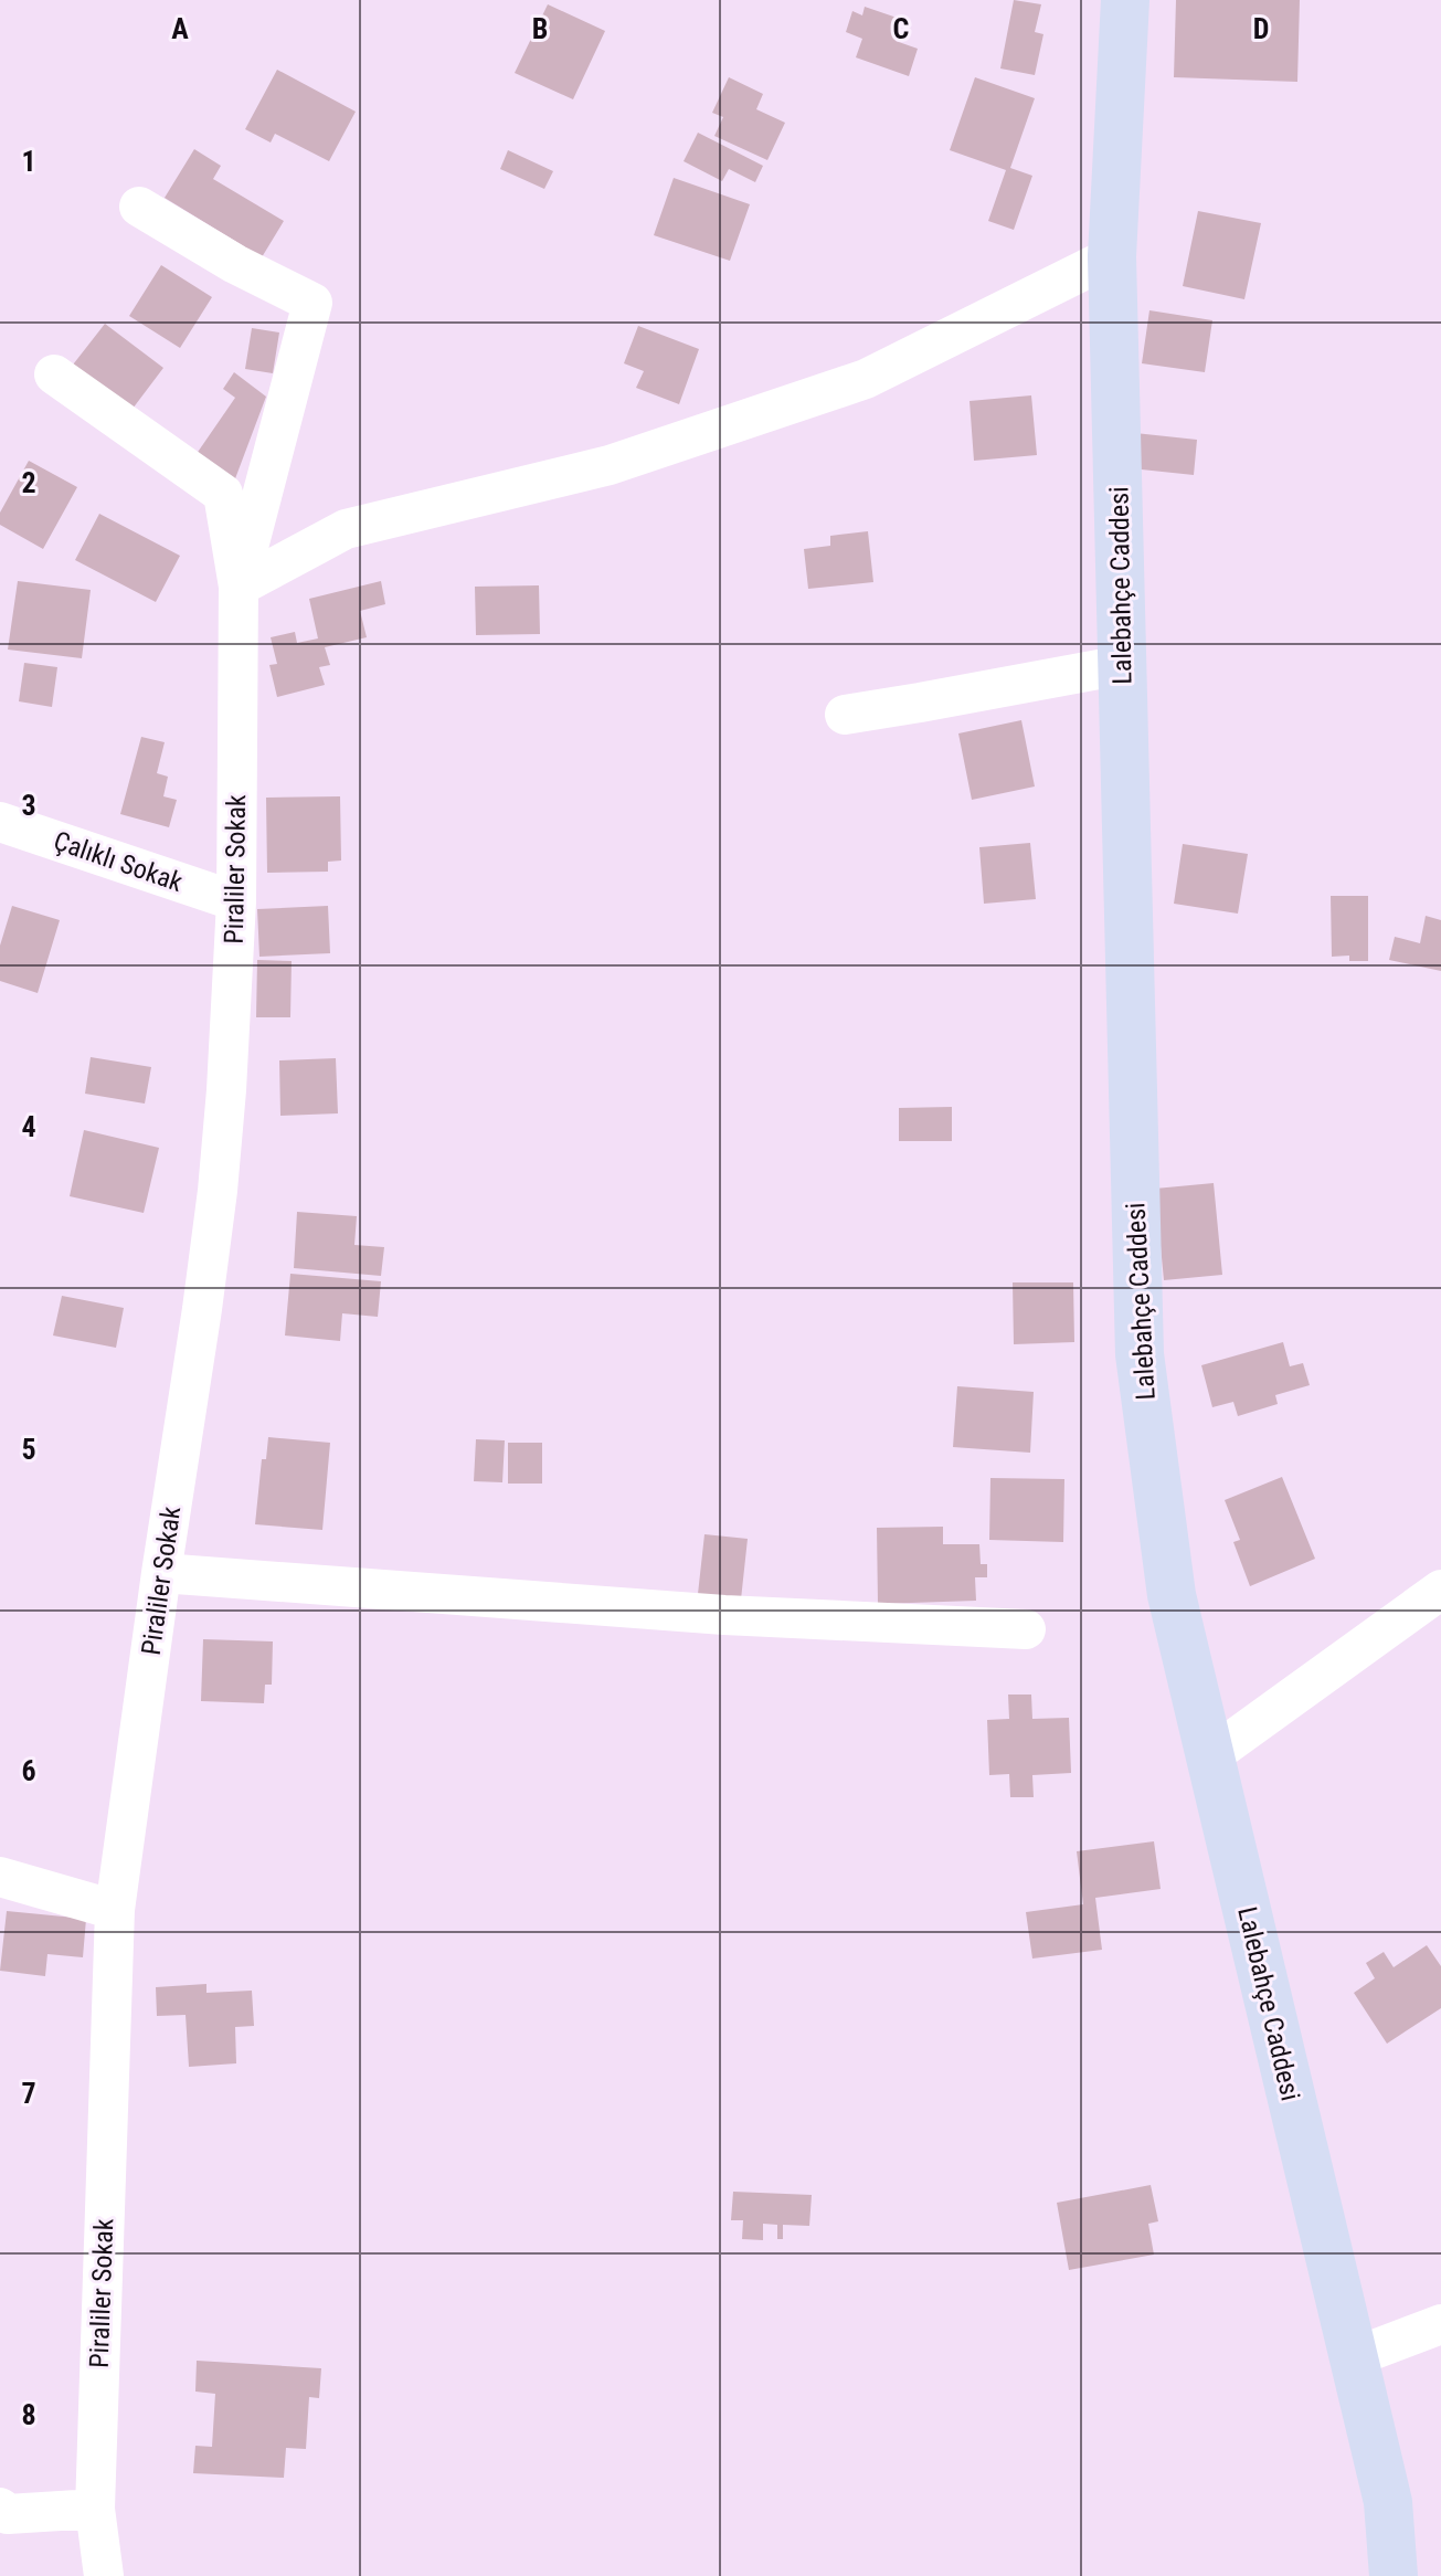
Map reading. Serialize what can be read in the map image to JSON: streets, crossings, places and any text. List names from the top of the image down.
{
  "streets": {
    "street": ["Lalebahçe Caddesi", "Çalıklı Sokak", "Piraliler Sokak"]
  },
  "crossings": [
    ["Çalıklı Sokak", "Piraliler Sokak"]
  ],
  "grid": {
    "columns": [
      "A",
      "B",
      "C",
      "D"
    ],
    "rows": [
      "1",
      "2",
      "3",
      "4",
      "5",
      "6",
      "7",
      "8"
    ]
  }
}
